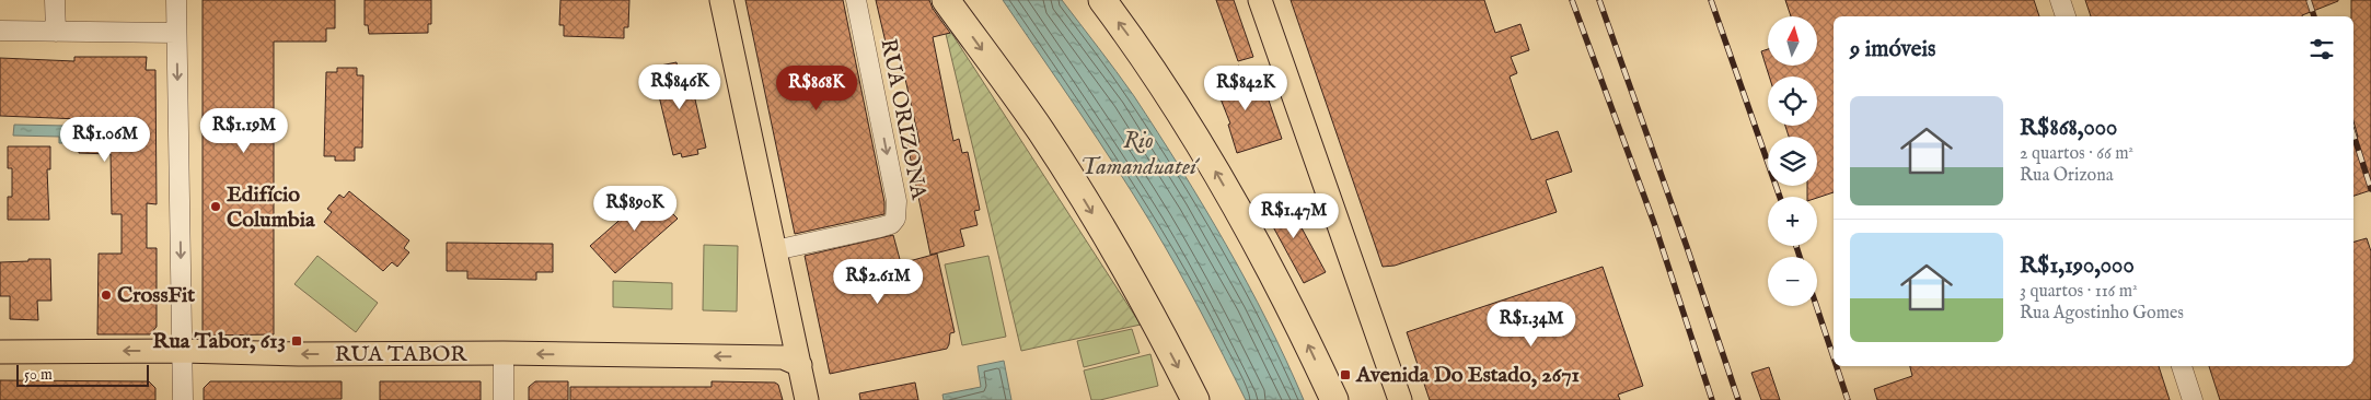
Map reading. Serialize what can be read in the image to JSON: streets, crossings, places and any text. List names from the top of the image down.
{
  "streets": {
    "main road": ["RUA TABOR"],
    "street": ["RUA ORIZONA"]
  },
  "one_way": ["RUA TABOR"],
  "water": ["Rio Tamanduateí"],
  "places": {
    "other": ["Edifício Columbia", "CrossFit"],
    "transit": ["Rua Tabor, 613", "Avenida Do Estado, 2671"]
  },
  "scale_bar": "50 m",
  "north": "top",
  "page": {
    "map_buttons": ["+", "−"],
    "heading": "9 imóveis",
    "price": [
      "R$846K",
      "R$868K",
      "R$842K",
      "R$1.19M",
      "R$1.06M",
      "R$890K",
      "R$1.47M",
      "R$2.61M",
      "R$1.34M"
    ],
    "list": [
      {
        "name": "R$868,000",
        "note": "2 quartos · 66 m² · Rua Orizona"
      },
      {
        "name": "R$1,190,000",
        "note": "3 quartos · 116 m² · Rua Agostinho Gomes"
      }
    ],
    "scale": "50 m"
  }
}
